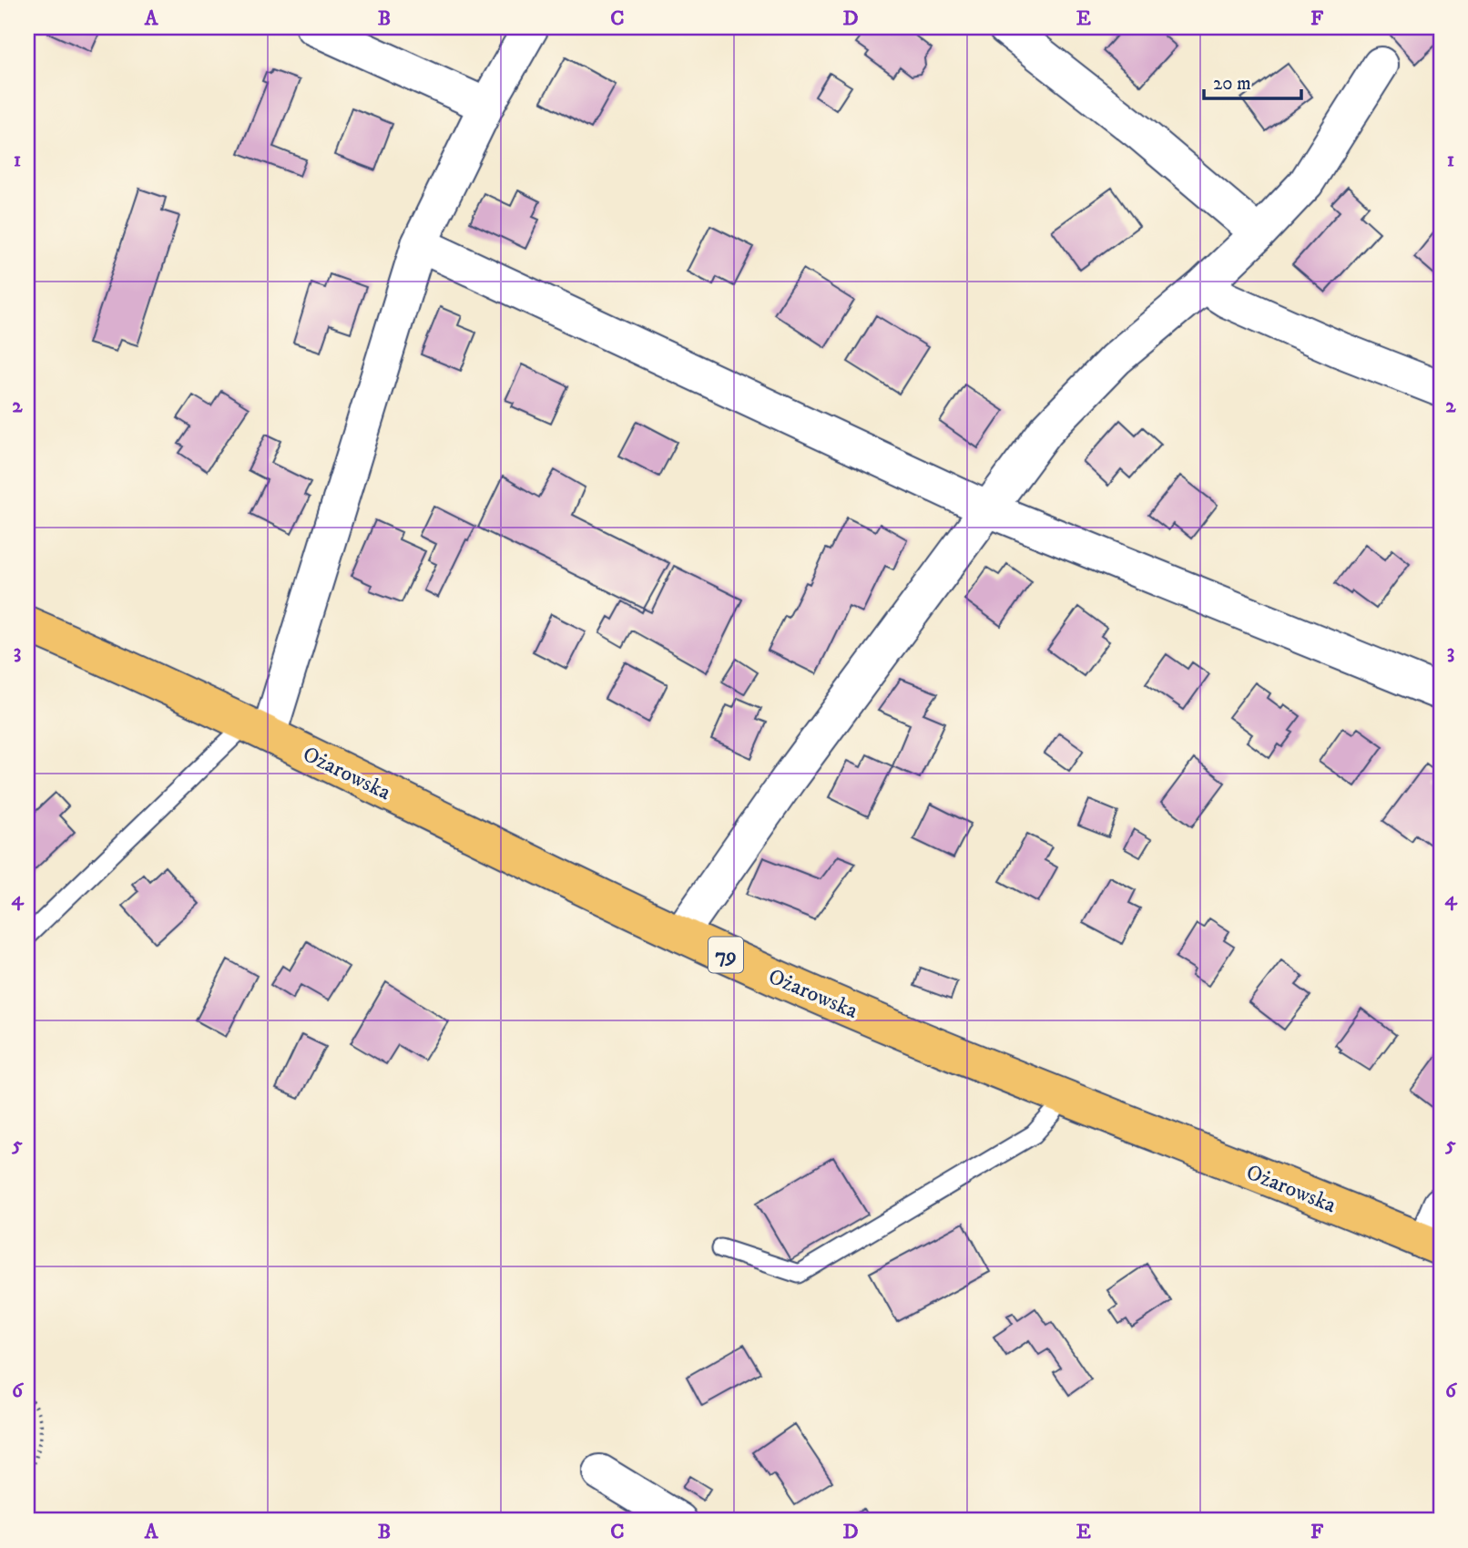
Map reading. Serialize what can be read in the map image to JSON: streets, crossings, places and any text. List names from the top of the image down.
{
  "streets": {
    "main road": ["Ożarowska", "79"]
  },
  "scale_bar": "20 m",
  "grid": {
    "columns": [
      "A",
      "B",
      "C",
      "D",
      "E",
      "F"
    ],
    "rows": [
      "1",
      "2",
      "3",
      "4",
      "5",
      "6"
    ]
  }
}
